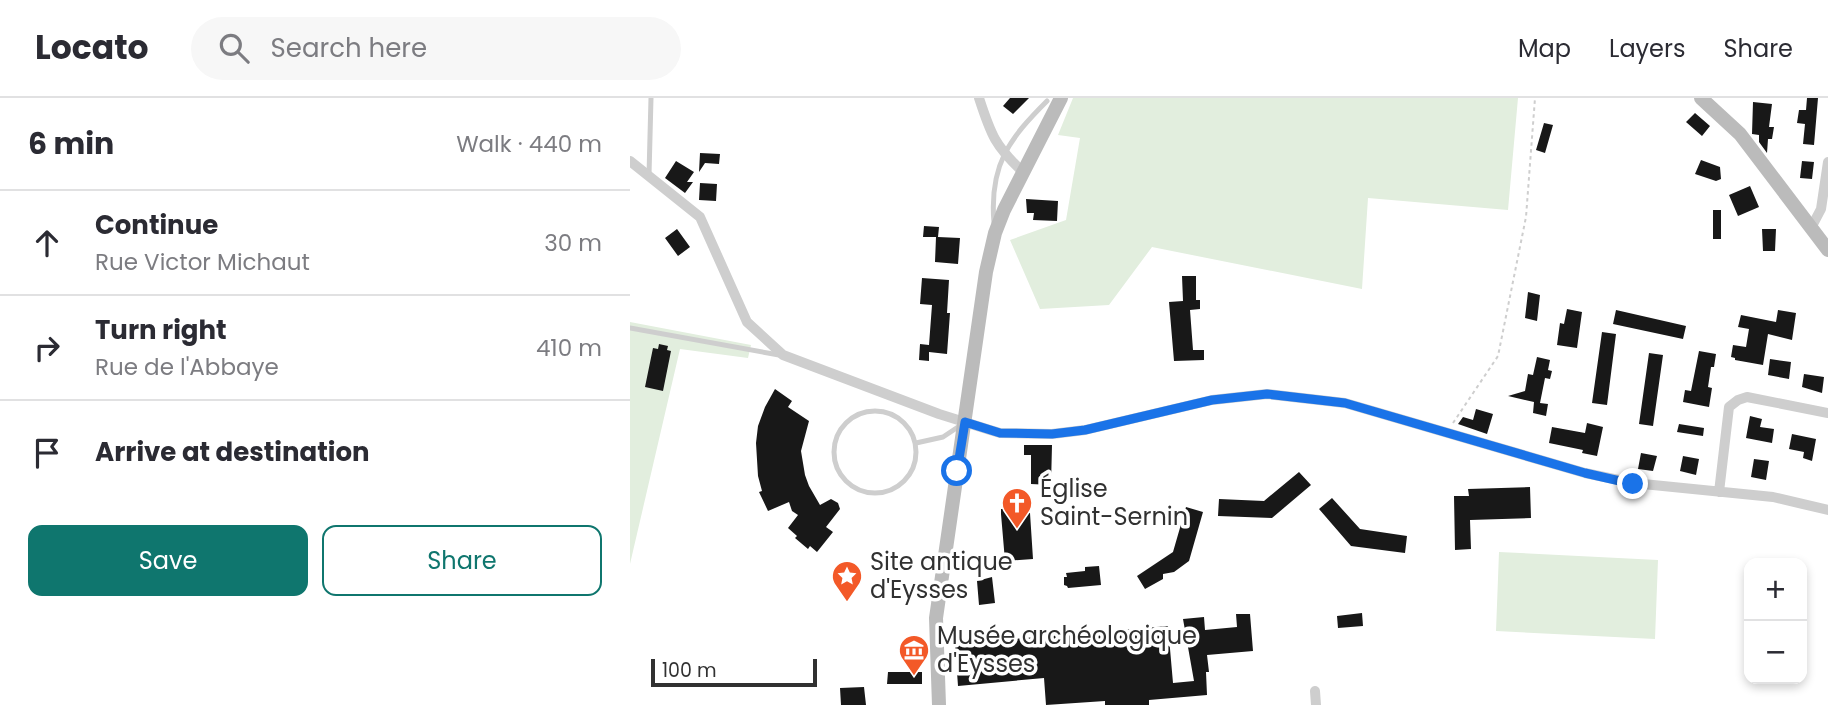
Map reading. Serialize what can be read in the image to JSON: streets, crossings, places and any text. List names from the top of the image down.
{
  "places": {
    "church": ["Église Saint-Sernin"],
    "place": ["Site antique d'Eysses"],
    "museum": ["Musée archéologique d'Eysses"]
  },
  "scale_bar": "100 m",
  "page": {
    "header": "Locato",
    "search": "Search here",
    "nav": ["Map", "Layers", "Share"],
    "heading": ["6 min", "Walk · 440 m"],
    "list": [
      ["Continue", "Rue Victor Michaut", "30 m"],
      ["Turn right", "Rue de l'Abbaye", "410 m"],
      "Arrive at destination"
    ],
    "buttons": ["Save", "Share"],
    "map_buttons": ["+", "−"],
    "scale": "100 m"
  }
}
